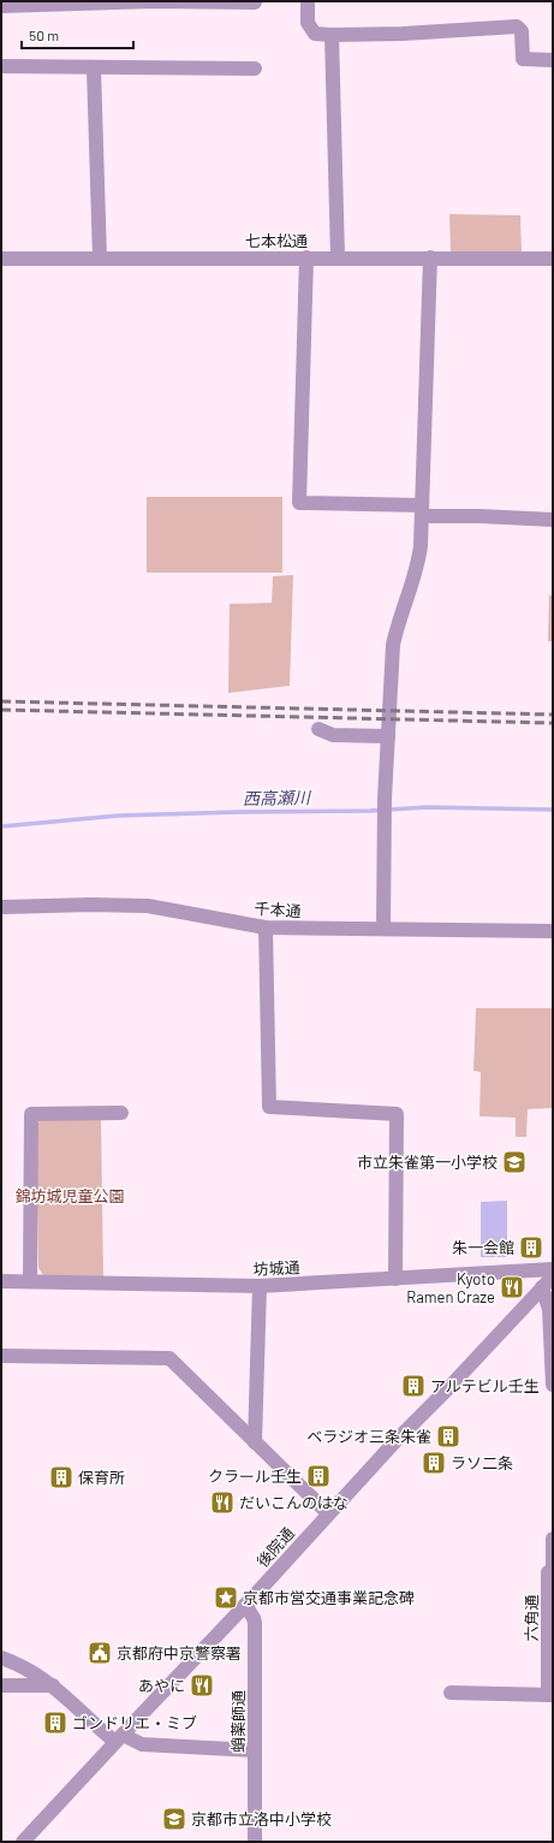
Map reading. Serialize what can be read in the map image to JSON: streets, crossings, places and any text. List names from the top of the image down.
{
  "streets": {
    "street": [
      "七本松通",
      "千本通",
      "坊城通",
      "後院通",
      "六角通",
      "蛸薬師通"
    ]
  },
  "crossings": [
    ["後院通", "蛸薬師通"]
  ],
  "water": ["西高瀬川"],
  "parks": ["錦坊城児童公園"],
  "places": {
    "school or university": ["市立朱雀第一小学校", "京都市立洛中小学校"],
    "building": [
      "朱一会館",
      "アルテビル壬生",
      "ベラジオ三条朱雀",
      "ラソ二条",
      "クラール壬生",
      "保育所",
      "ゴンドリエ・ミブ"
    ],
    "restaurant": ["Kyoto Ramen Craze", "だいこんのはな", "あやに"],
    "place": ["京都市営交通事業記念碑"],
    "public building": ["京都府中京警察署"]
  },
  "scale_bar": "50 m"
}
